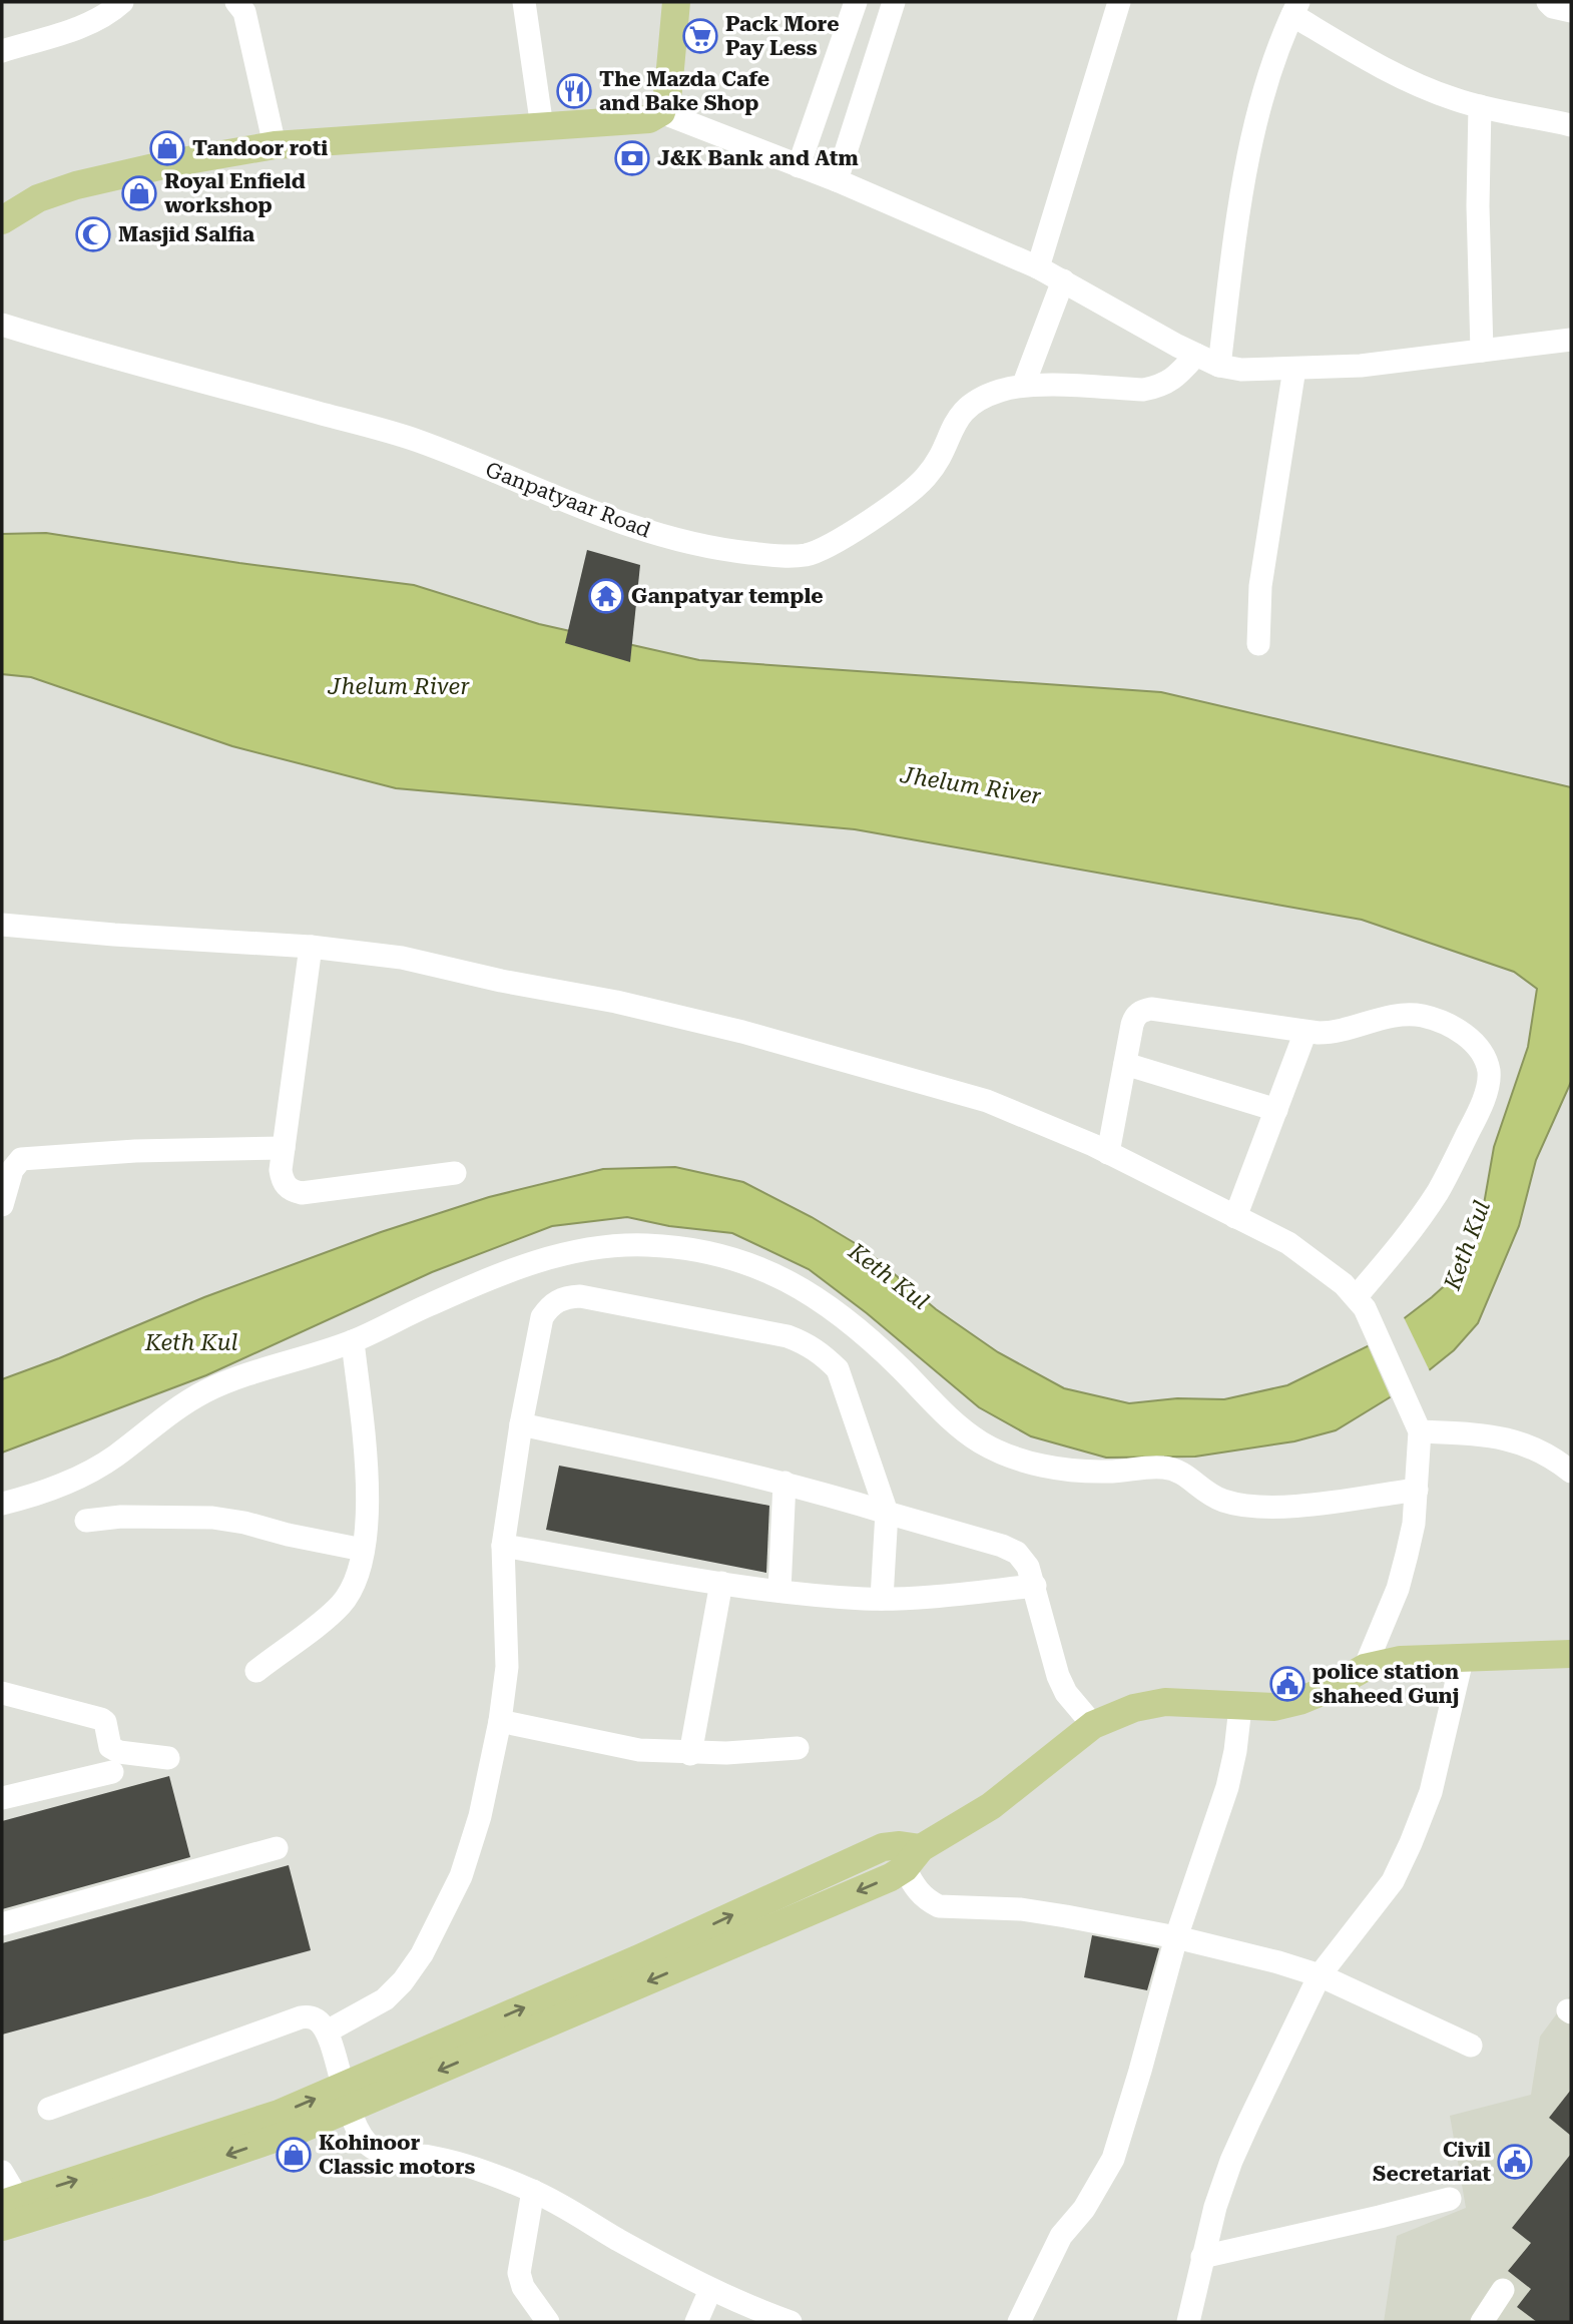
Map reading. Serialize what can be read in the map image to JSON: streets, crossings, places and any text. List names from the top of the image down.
{
  "streets": {
    "street": ["Ganpatyaar Road"]
  },
  "water": ["Jhelum River", "Keth Kul"],
  "places": {
    "supermarket": ["Pack More Pay Less"],
    "restaurant": ["The Mazda Cafe and Bake Shop"],
    "shop": ["Tandoor roti", "Royal Enfield workshop", "Kohinoor Classic motors"],
    "bank": ["J&K Bank and Atm"],
    "mosque": ["Masjid Salfia"],
    "temple": ["Ganpatyar temple"],
    "public building": ["police station shaheed Gunj", "Civil Secretariat"]
  }
}
